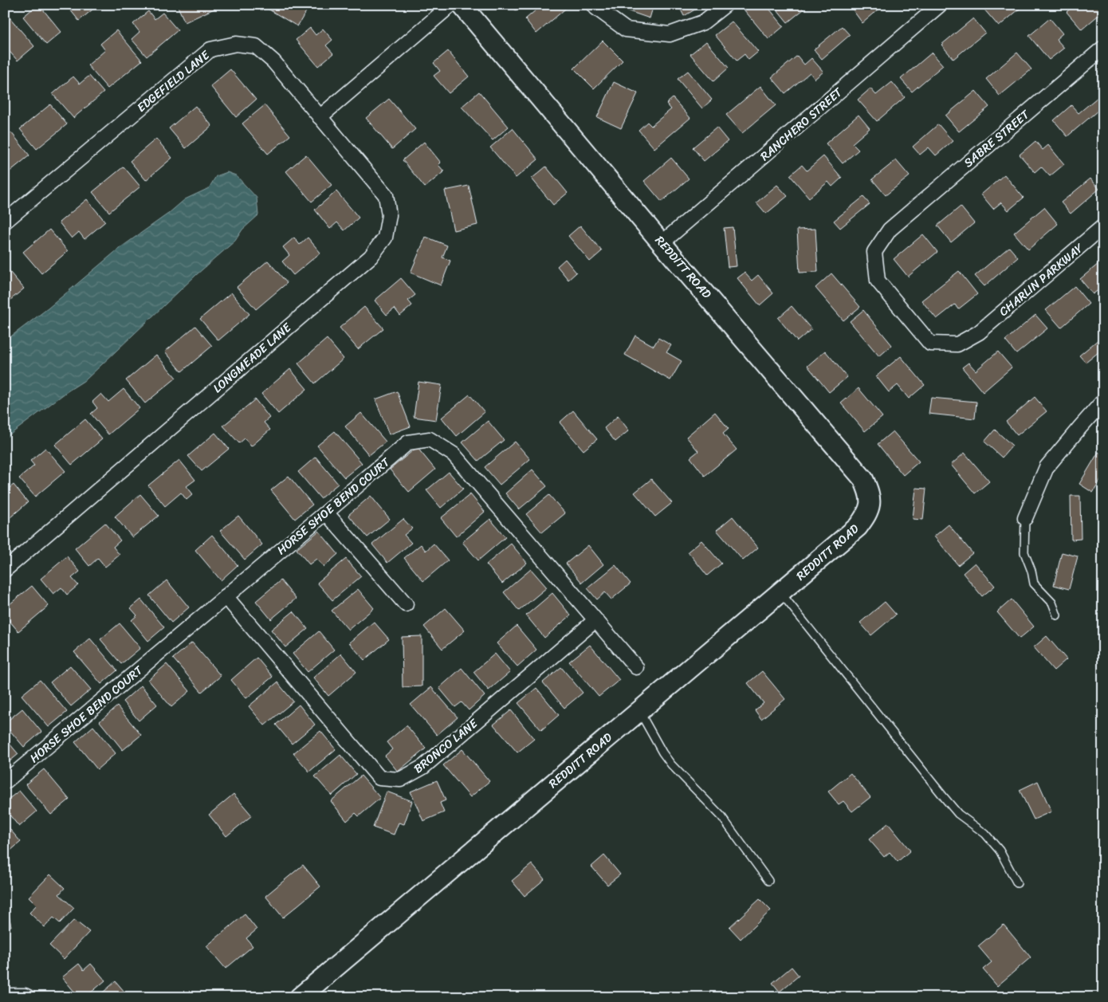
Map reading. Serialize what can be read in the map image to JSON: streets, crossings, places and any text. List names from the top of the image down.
{
  "streets": {
    "street": [
      "EDGEFIELD LANE",
      "RANCHERO STREET",
      "SABRE STREET",
      "REDDITT ROAD",
      "CHARLIN PARKWAY",
      "LONGMEADE LANE",
      "HORSE SHOE BEND COURT",
      "BRONCO LANE"
    ]
  },
  "crossings": [
    ["EDGEFIELD LANE", "LONGMEADE LANE"],
    ["RANCHERO STREET", "REDDITT ROAD"],
    ["SABRE STREET", "CHARLIN PARKWAY"],
    ["HORSE SHOE BEND COURT", "BRONCO LANE"]
  ]
}
